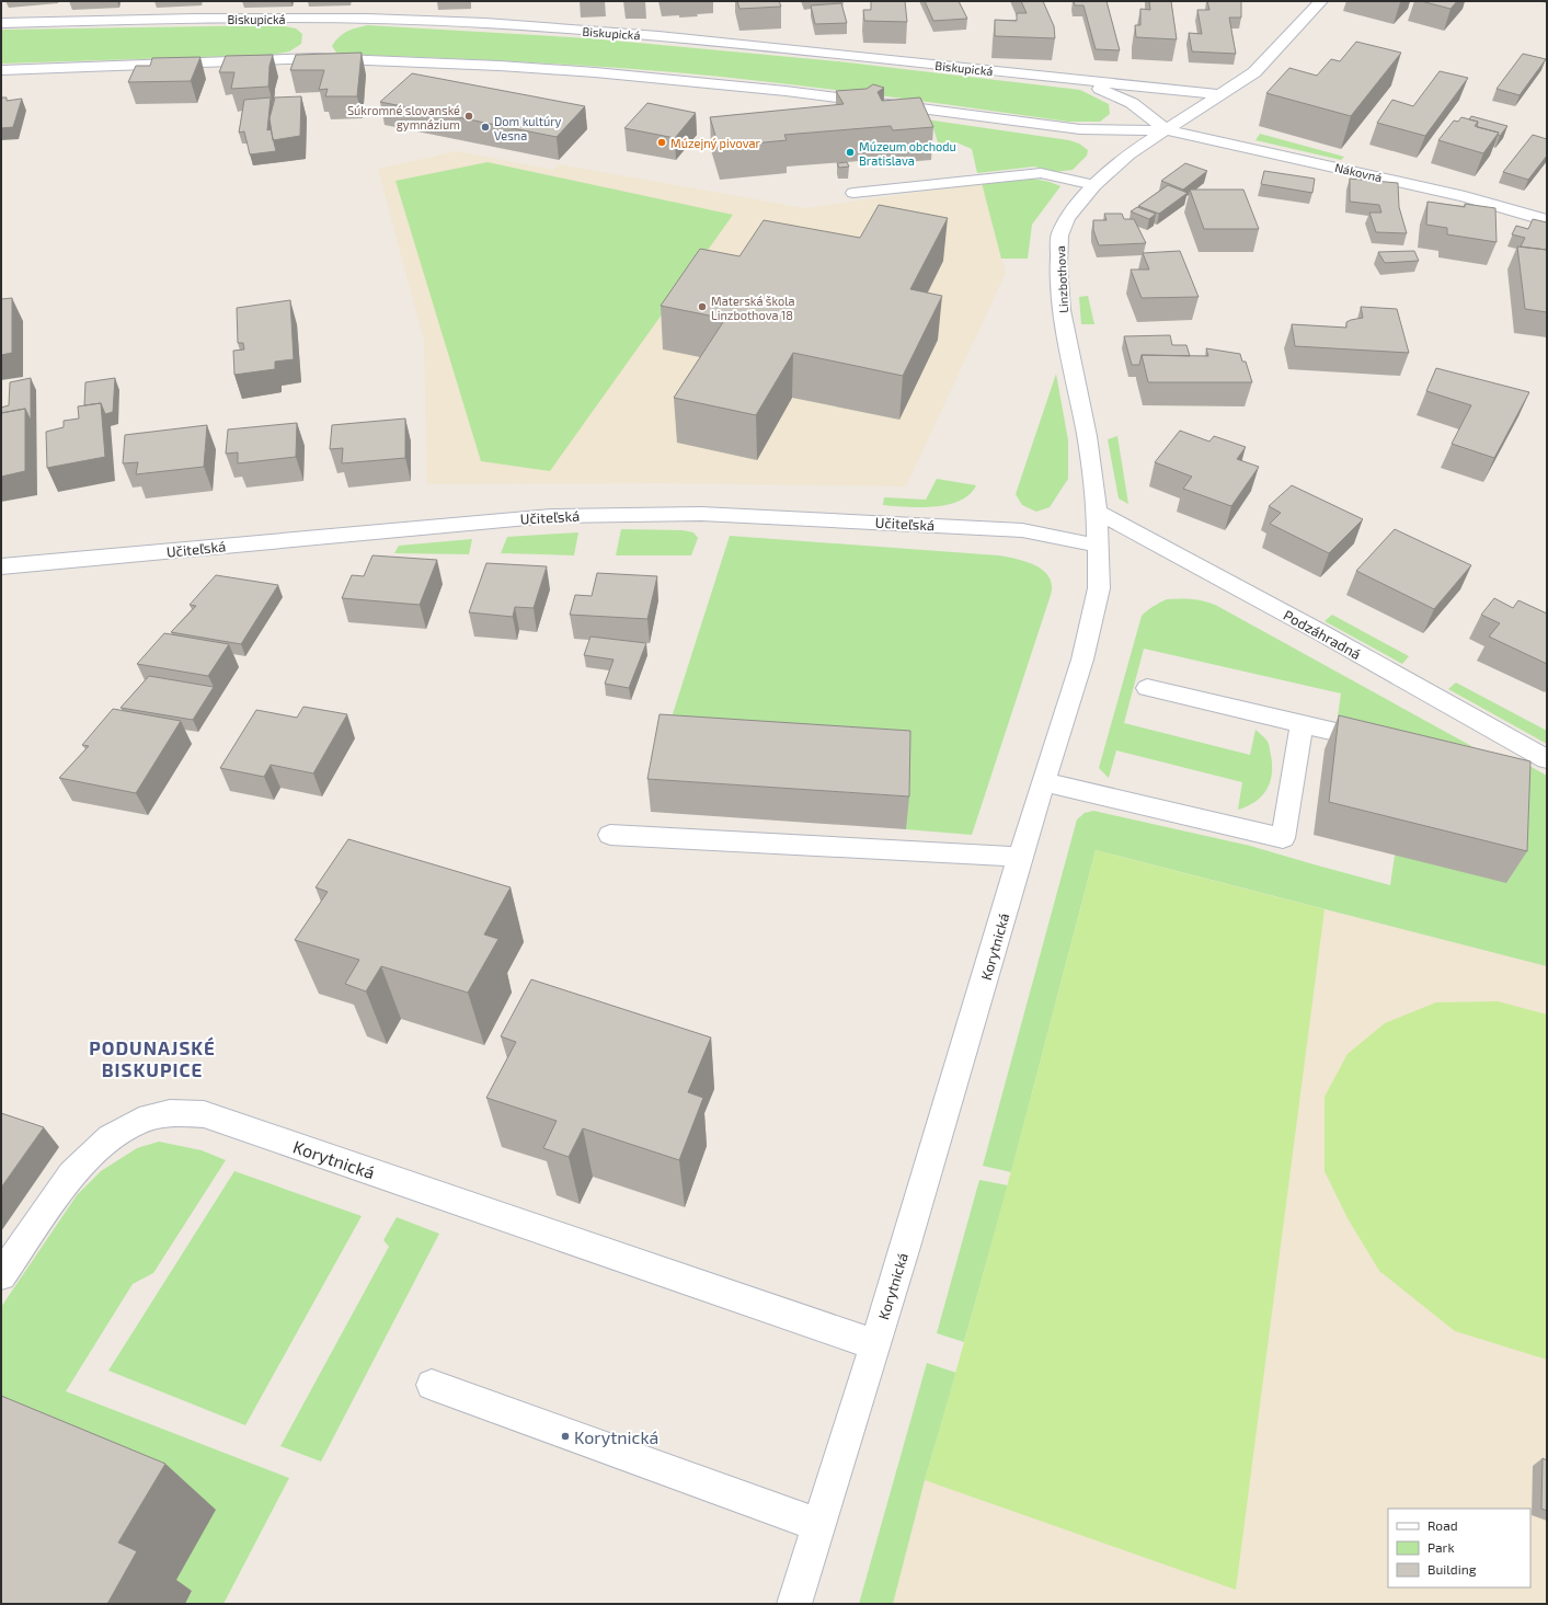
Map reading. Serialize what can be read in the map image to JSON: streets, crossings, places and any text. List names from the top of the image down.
{
  "streets": {
    "street": [
      "Biskupická",
      "Nákovná",
      "Linzbothova",
      "Učiteľská",
      "Podzáhradná",
      "Korytnická"
    ]
  },
  "crossings": [
    ["Biskupická", "Linzbothova"],
    ["Nákovná", "Linzbothova"],
    ["Linzbothova", "Učiteľská"],
    ["Linzbothova", "Podzáhradná"],
    ["Linzbothova", "Korytnická"],
    ["Učiteľská", "Korytnická"]
  ],
  "districts": ["PODUNAJSKÉ BISKUPICE"],
  "places": [
    "Súkromné slovanské gymnázium",
    "Dom kultúry Vesna",
    "Múzejný pivovar",
    "Múzeum obchodu Bratislava",
    "Materská škola Linzbothova 18",
    "Korytnická"
  ],
  "legend": ["Road", "Park", "Building"]
}
